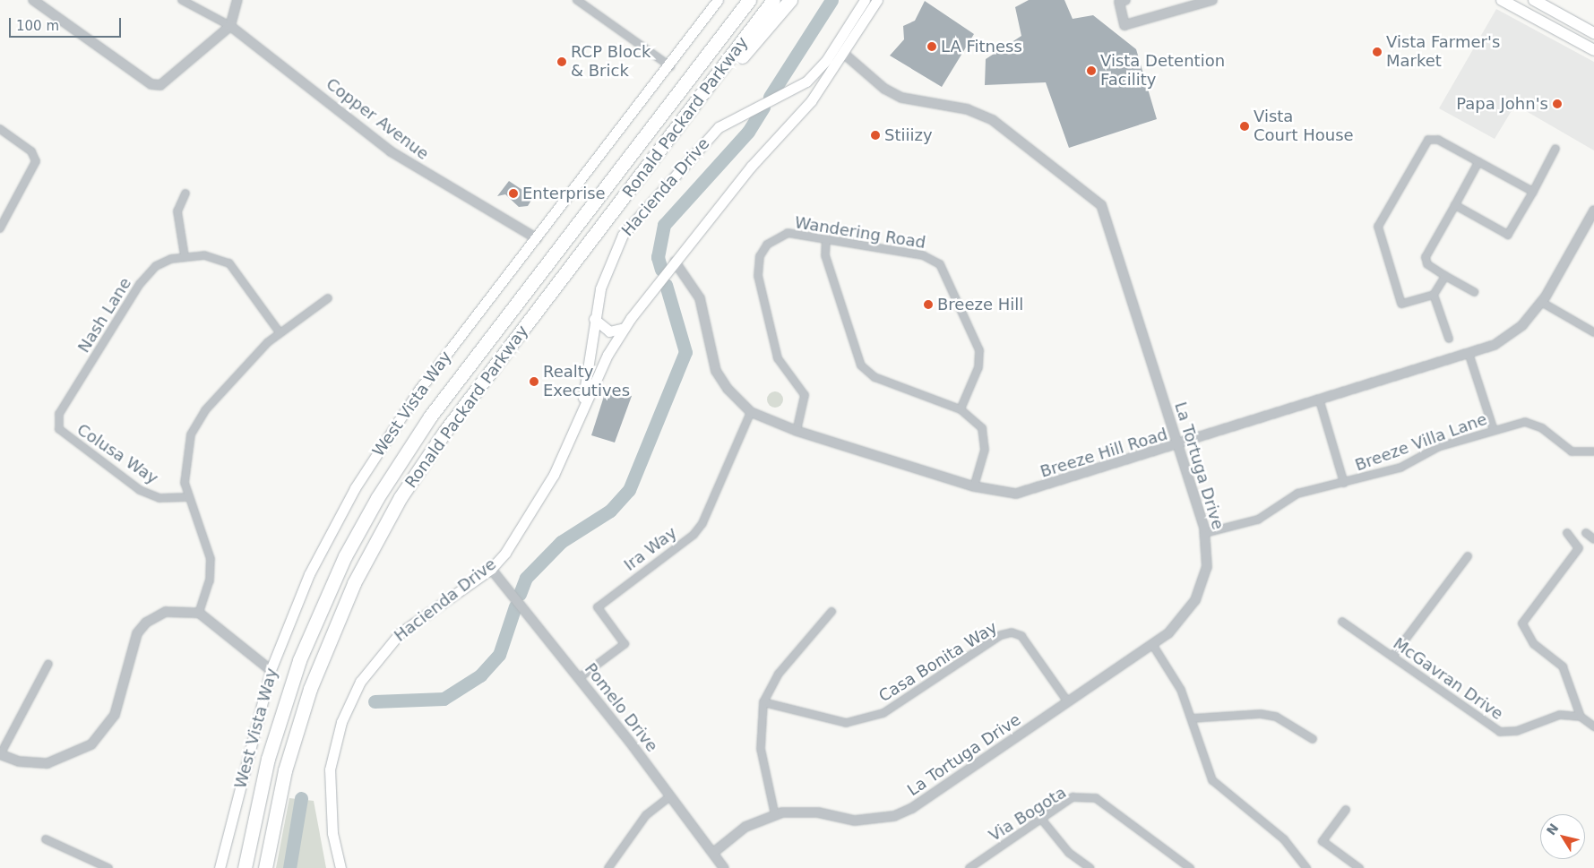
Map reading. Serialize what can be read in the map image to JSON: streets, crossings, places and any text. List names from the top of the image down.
{
  "streets": {
    "highway": ["Ronald Packard Parkway"],
    "main road": ["Hacienda Drive", "West Vista Way"],
    "street": [
      "Copper Avenue",
      "Wandering Road",
      "Nash Lane",
      "Breeze Villa Lane",
      "Breeze Hill Road",
      "Colusa Way",
      "La Tortuga Drive",
      "Ira Way",
      "Casa Bonita Way",
      "McGavran Drive",
      "Pomelo Drive",
      "Via Bogota"
    ]
  },
  "crossings": [
    ["Copper Avenue", "West Vista Way"],
    ["Hacienda Drive", "Breeze Hill Road"],
    ["Hacienda Drive", "La Tortuga Drive"],
    ["Hacienda Drive", "Pomelo Drive"],
    ["Wandering Road", "Breeze Hill Road"],
    ["Nash Lane", "Colusa Way"],
    ["Breeze Villa Lane", "La Tortuga Drive"],
    ["Breeze Hill Road", "La Tortuga Drive"],
    ["Breeze Hill Road", "Ira Way"],
    ["La Tortuga Drive", "Casa Bonita Way"],
    ["La Tortuga Drive", "Pomelo Drive"],
    ["Ira Way", "Pomelo Drive"]
  ],
  "places": [
    "LA Fitness",
    "Vista Farmer's Market",
    "RCP Block & Brick",
    "Vista Detention Facility",
    "Papa John's",
    "Vista Court House",
    "Stiiizy",
    "Enterprise",
    "Breeze Hill",
    "Realty Executives"
  ],
  "scale_bar": "100 m",
  "north": "top left"
}
